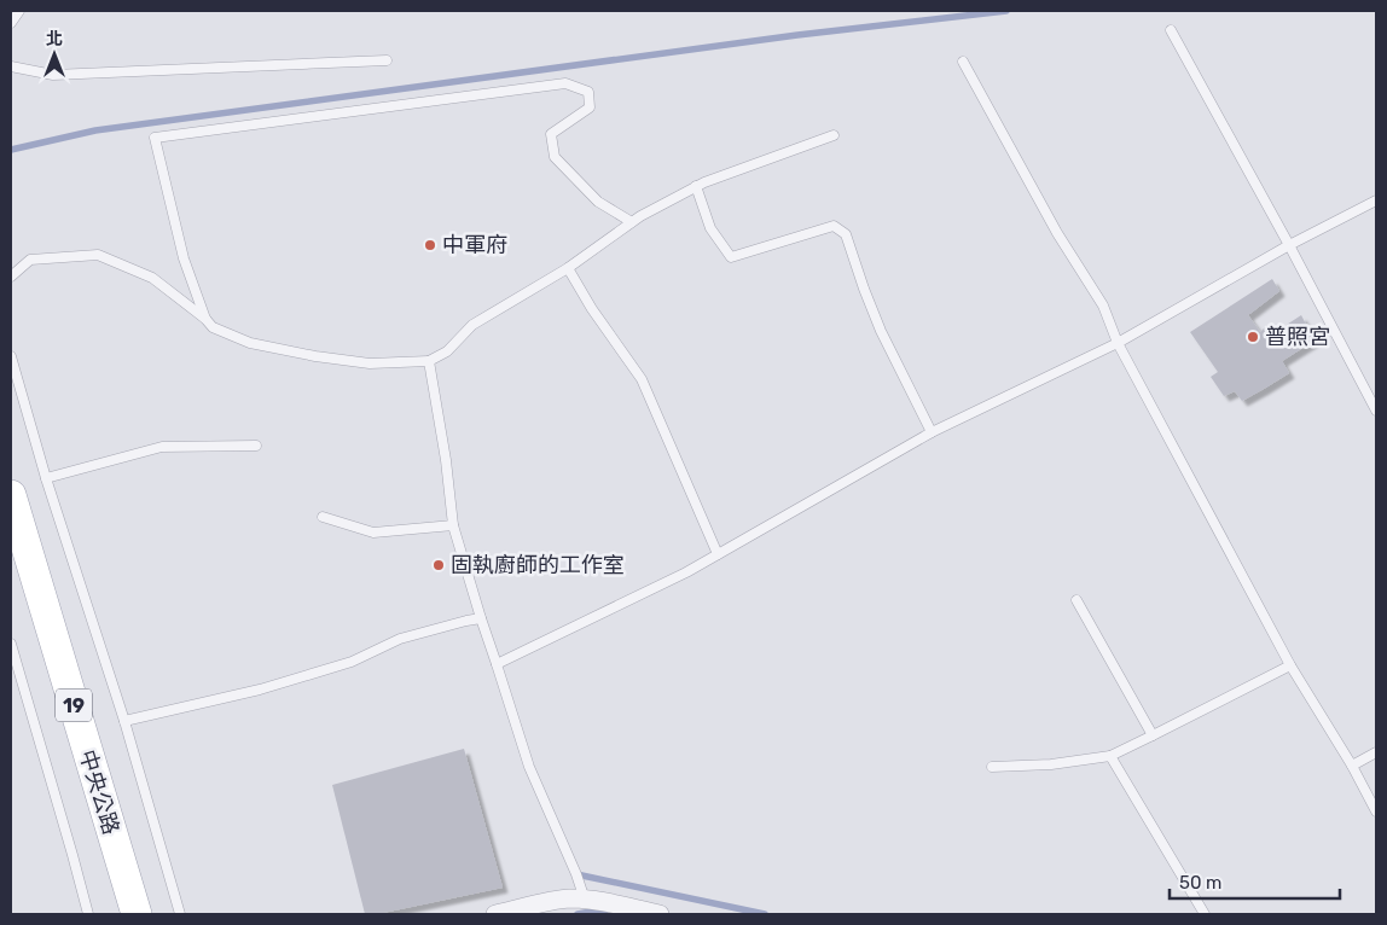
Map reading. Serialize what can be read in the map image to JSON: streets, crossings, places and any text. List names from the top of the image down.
{
  "streets": {
    "main road": ["19", "中央公路"]
  },
  "places": ["中軍府", "普照宮", "固執廚師的工作室"],
  "scale_bar": "50 m",
  "north": "top"
}
